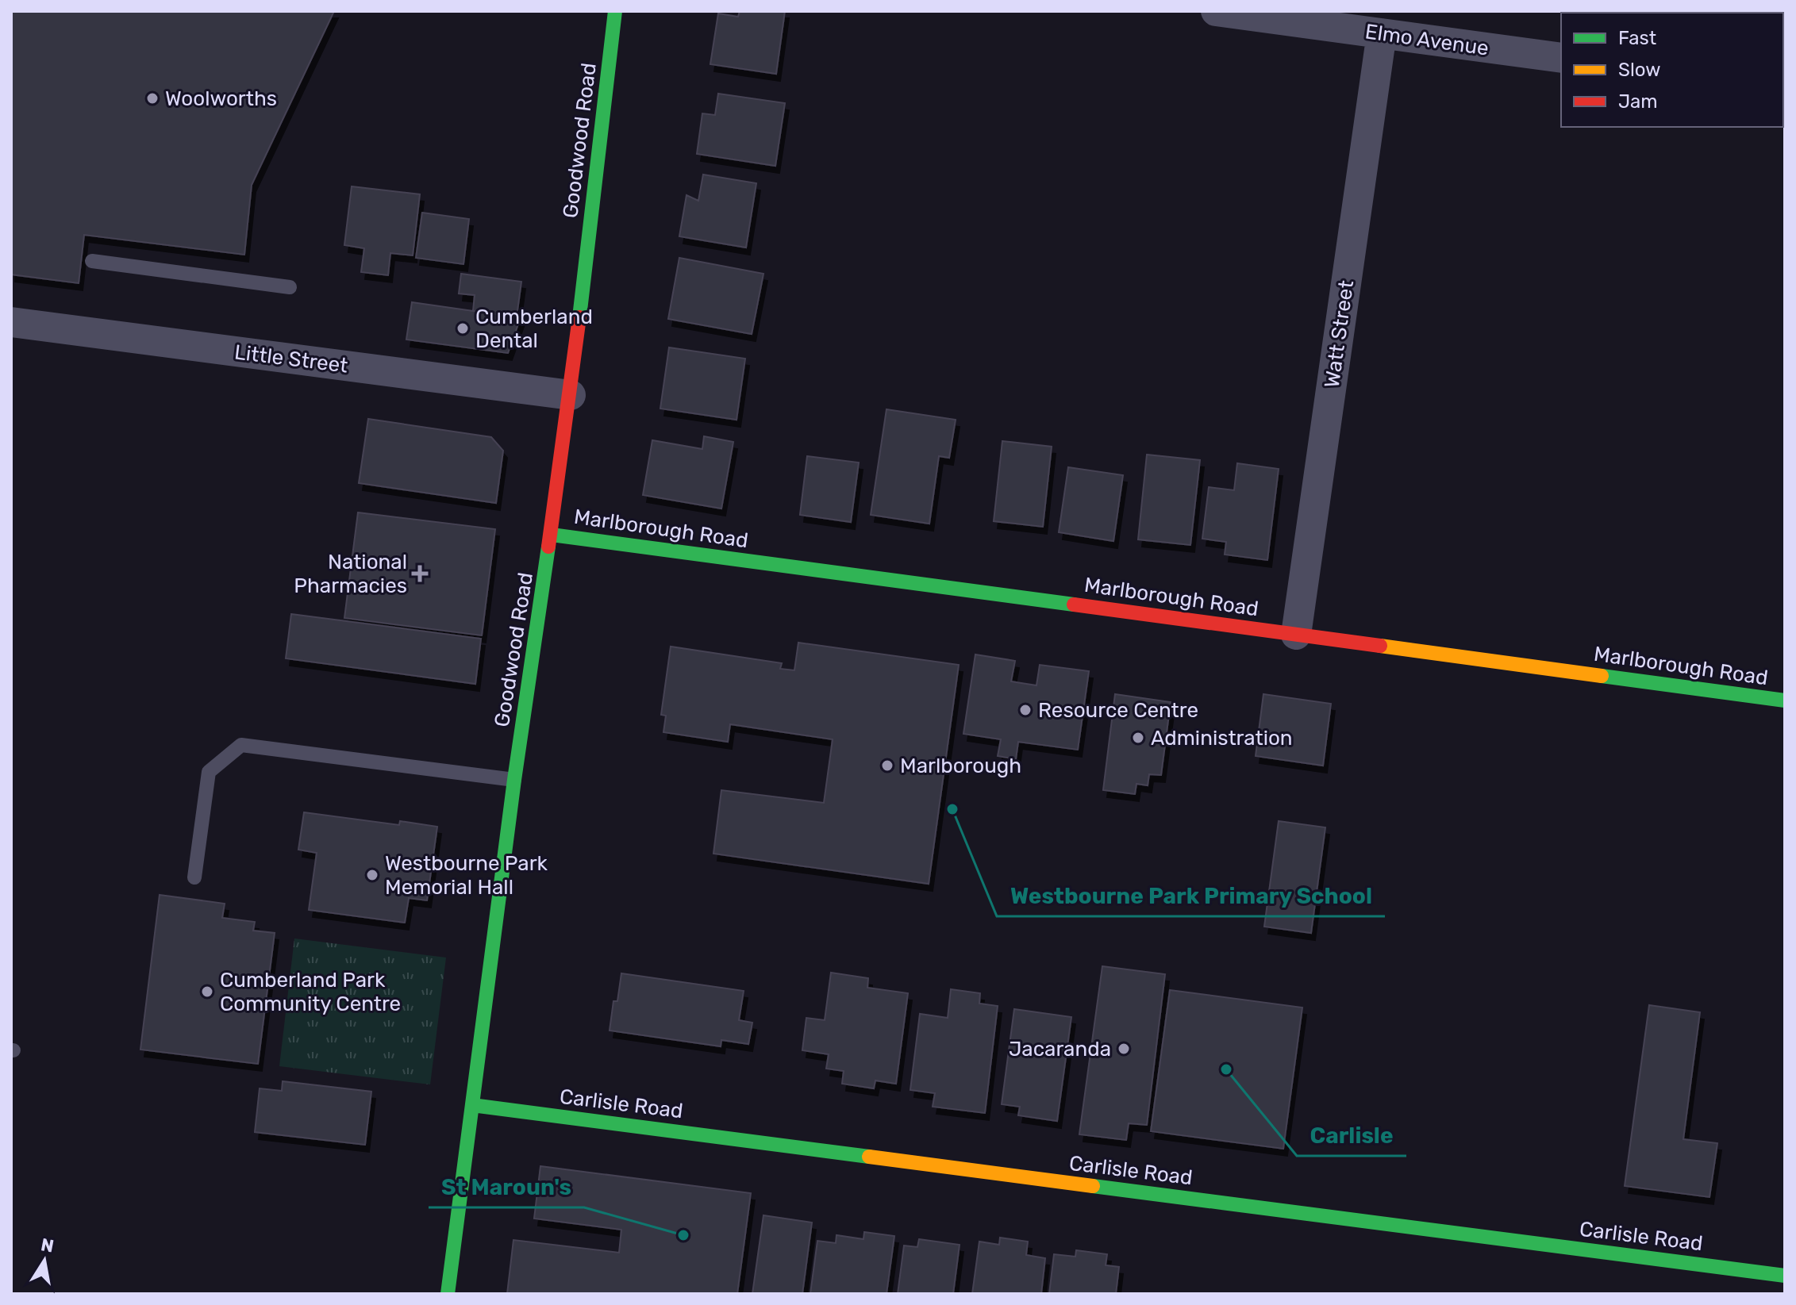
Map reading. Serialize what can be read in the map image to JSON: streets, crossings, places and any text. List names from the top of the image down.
{
  "streets": {
    "street": [
      "Elmo Avenue",
      "Goodwood Road",
      "Watt Street",
      "Little Street",
      "Marlborough Road",
      "Carlisle Road"
    ]
  },
  "crossings": [
    ["Elmo Avenue", "Watt Street"],
    ["Goodwood Road", "Little Street"],
    ["Goodwood Road", "Marlborough Road"],
    ["Goodwood Road", "Carlisle Road"],
    ["Watt Street", "Marlborough Road"]
  ],
  "places": {
    "other": [
      "Woolworths",
      "Cumberland Dental",
      "Resource Centre",
      "Administration",
      "Marlborough",
      "Westbourne Park Primary School",
      "Westbourne Park Memorial Hall",
      "Cumberland Park Community Centre",
      "Jacaranda",
      "Carlisle",
      "St Maroun's"
    ],
    "health": ["National Pharmacies"]
  },
  "legend": ["Fast", "Slow", "Jam"],
  "north": "top"
}
